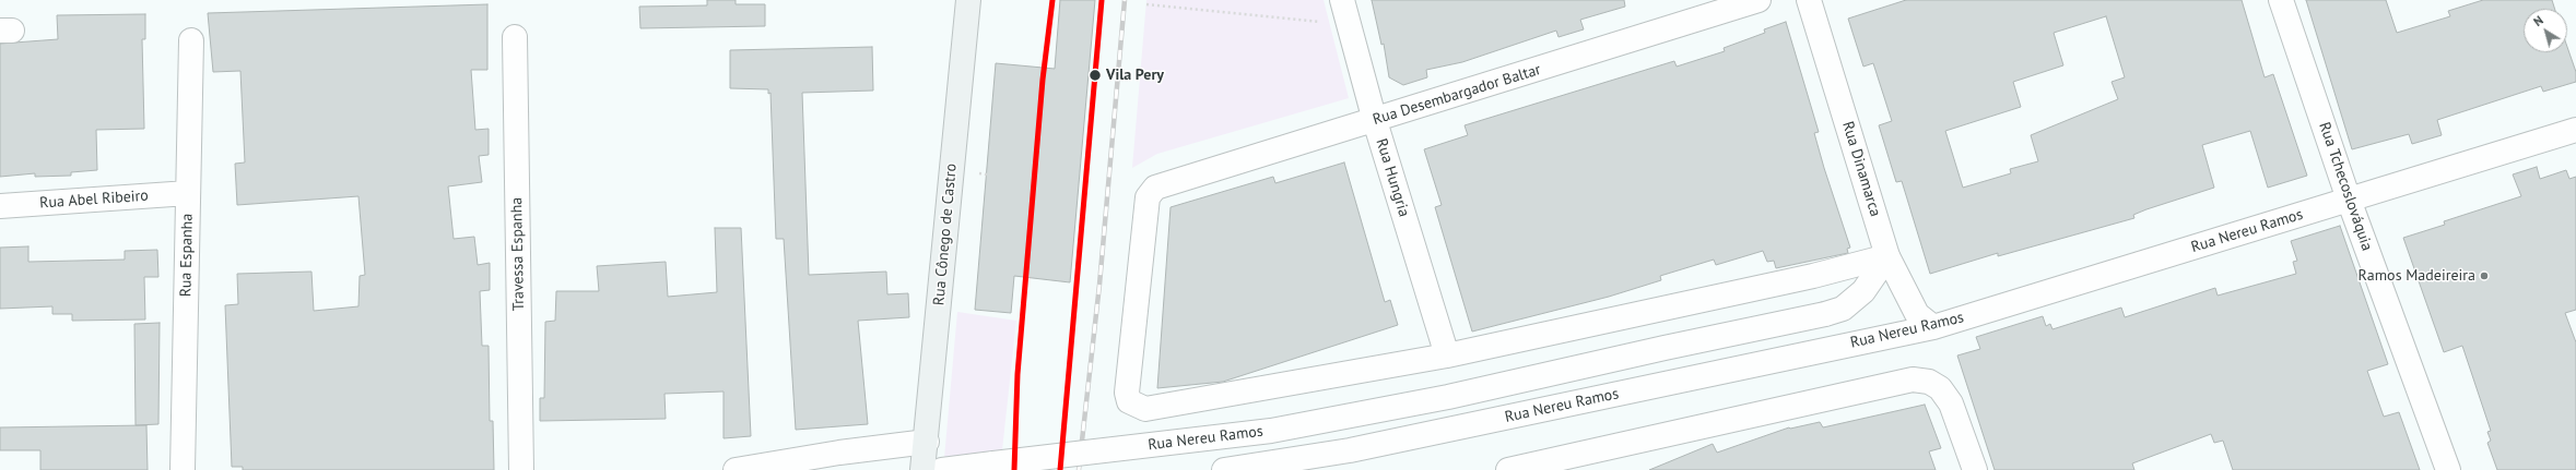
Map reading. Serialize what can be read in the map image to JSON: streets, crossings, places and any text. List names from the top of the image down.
{
  "streets": {
    "main road": ["Rua Cônego de Castro"],
    "street": [
      "Rua Desembargador Baltar",
      "Rua Dinamarca",
      "Rua Hungria",
      "Rua Tchecoslováquia",
      "Rua Abel Ribeiro",
      "Rua Nereu Ramos",
      "Travessa Espanha",
      "Rua Espanha"
    ]
  },
  "crossings": [
    ["Rua Desembargador Baltar", "Rua Hungria"],
    ["Rua Dinamarca", "Rua Nereu Ramos"],
    ["Rua Tchecoslováquia", "Rua Nereu Ramos"],
    ["Rua Abel Ribeiro", "Rua Espanha"]
  ],
  "places": ["Vila Pery", "Ramos Madeireira"],
  "north": "top left"
}
